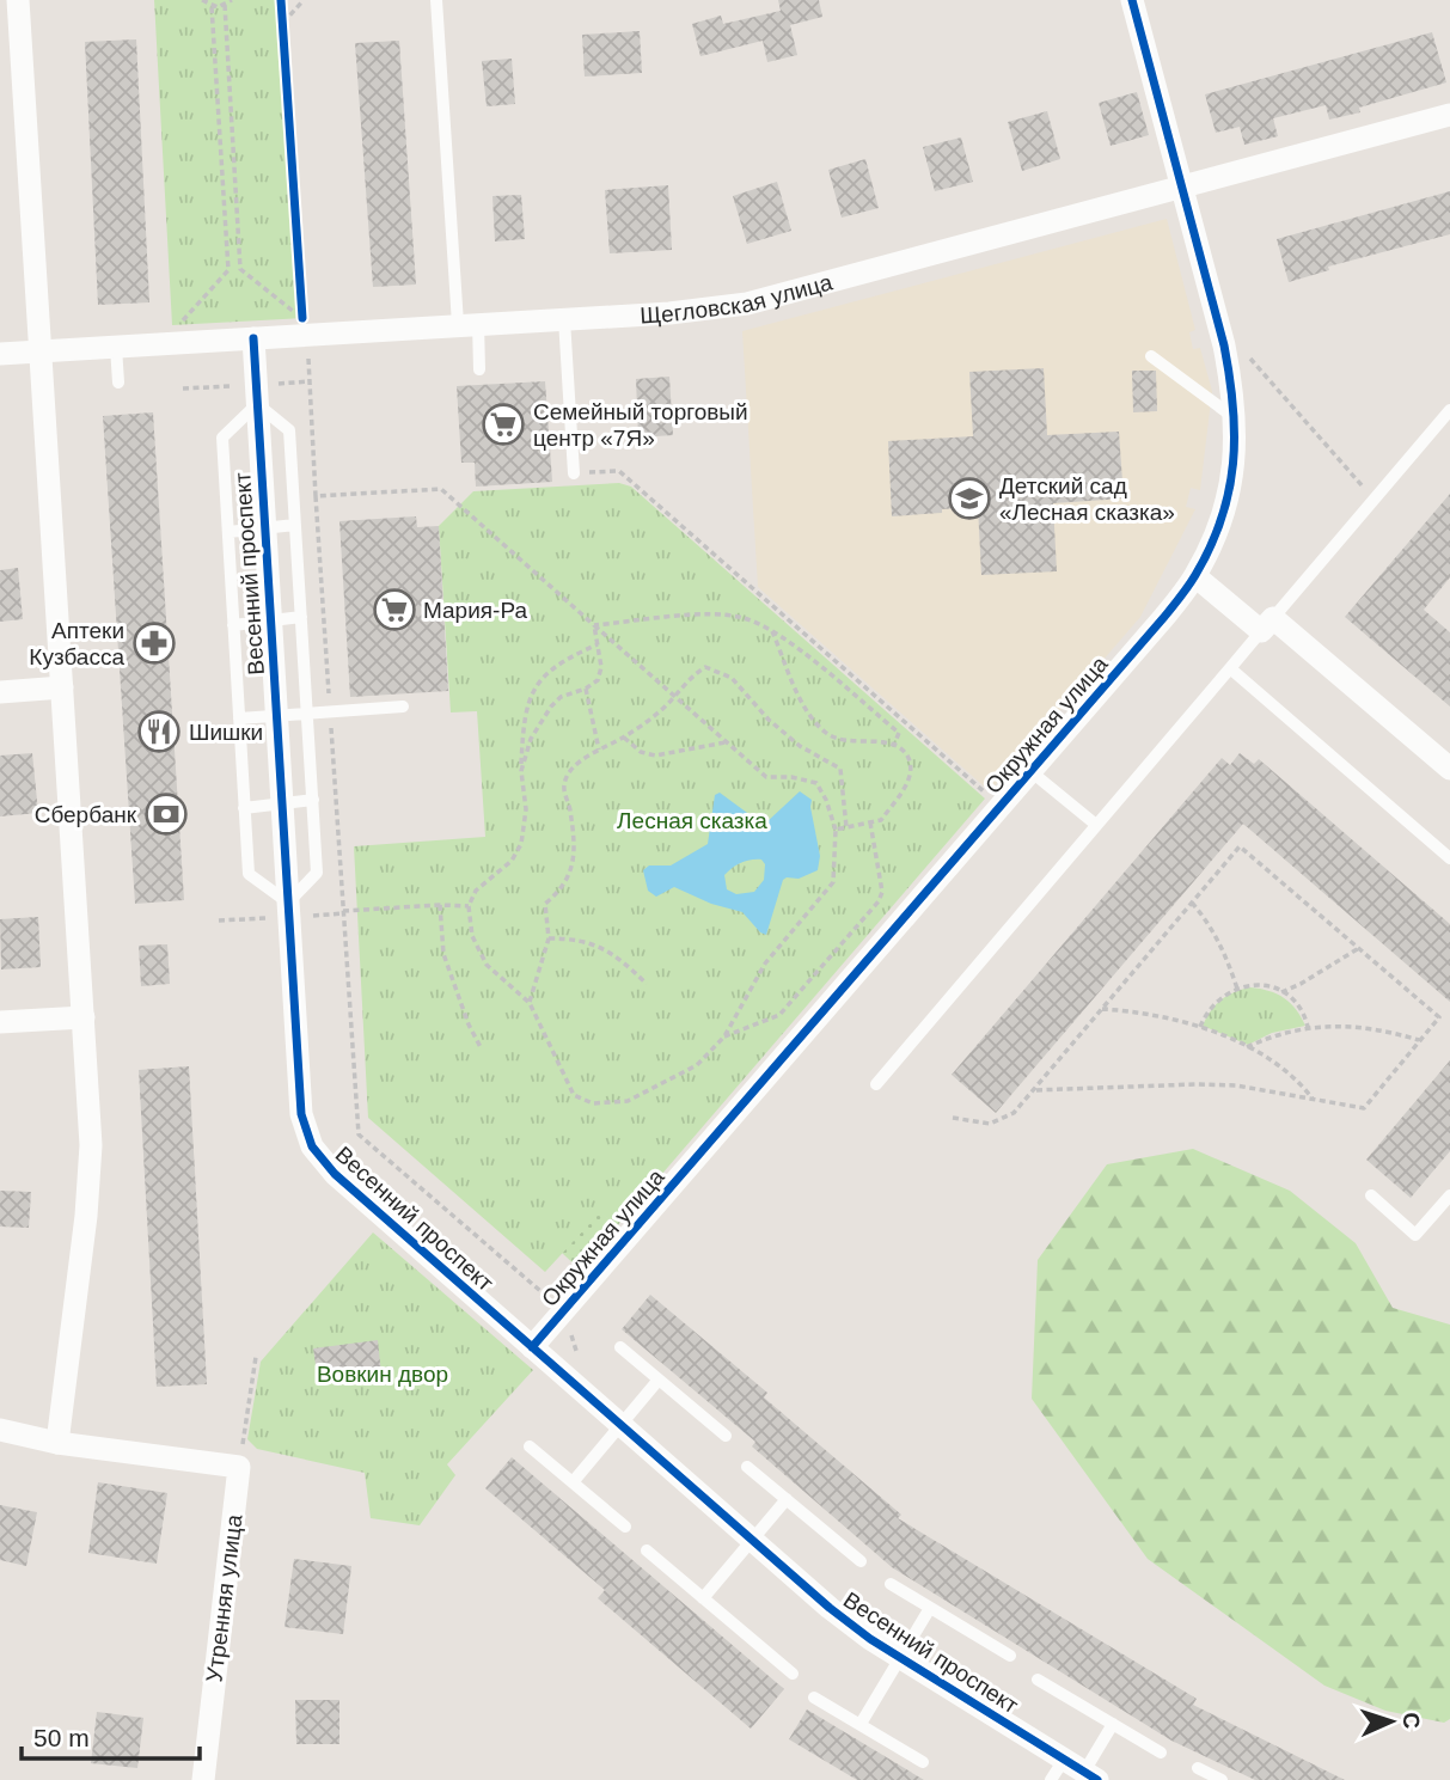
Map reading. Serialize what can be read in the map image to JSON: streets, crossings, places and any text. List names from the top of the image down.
{
  "streets": {
    "street": [
      "Щегловская улица",
      "Весенний проспект",
      "Окружная улица",
      "Утренняя улица"
    ]
  },
  "crossings": [
    ["Щегловская улица", "Весенний проспект"],
    ["Щегловская улица", "Окружная улица"],
    ["Весенний проспект", "Окружная улица"]
  ],
  "parks": ["Лесная сказка", "Вовкин двор"],
  "places": {
    "supermarket": ["Семейный торговый центр «7Я»", "Мария-Ра"],
    "school or university": ["Детский сад «Лесная сказка»"],
    "pharmacy": ["Аптеки Кузбасса"],
    "restaurant": ["Шишки"],
    "bank": ["Сбербанк"]
  },
  "scale_bar": "50 m",
  "north": "right"
}
